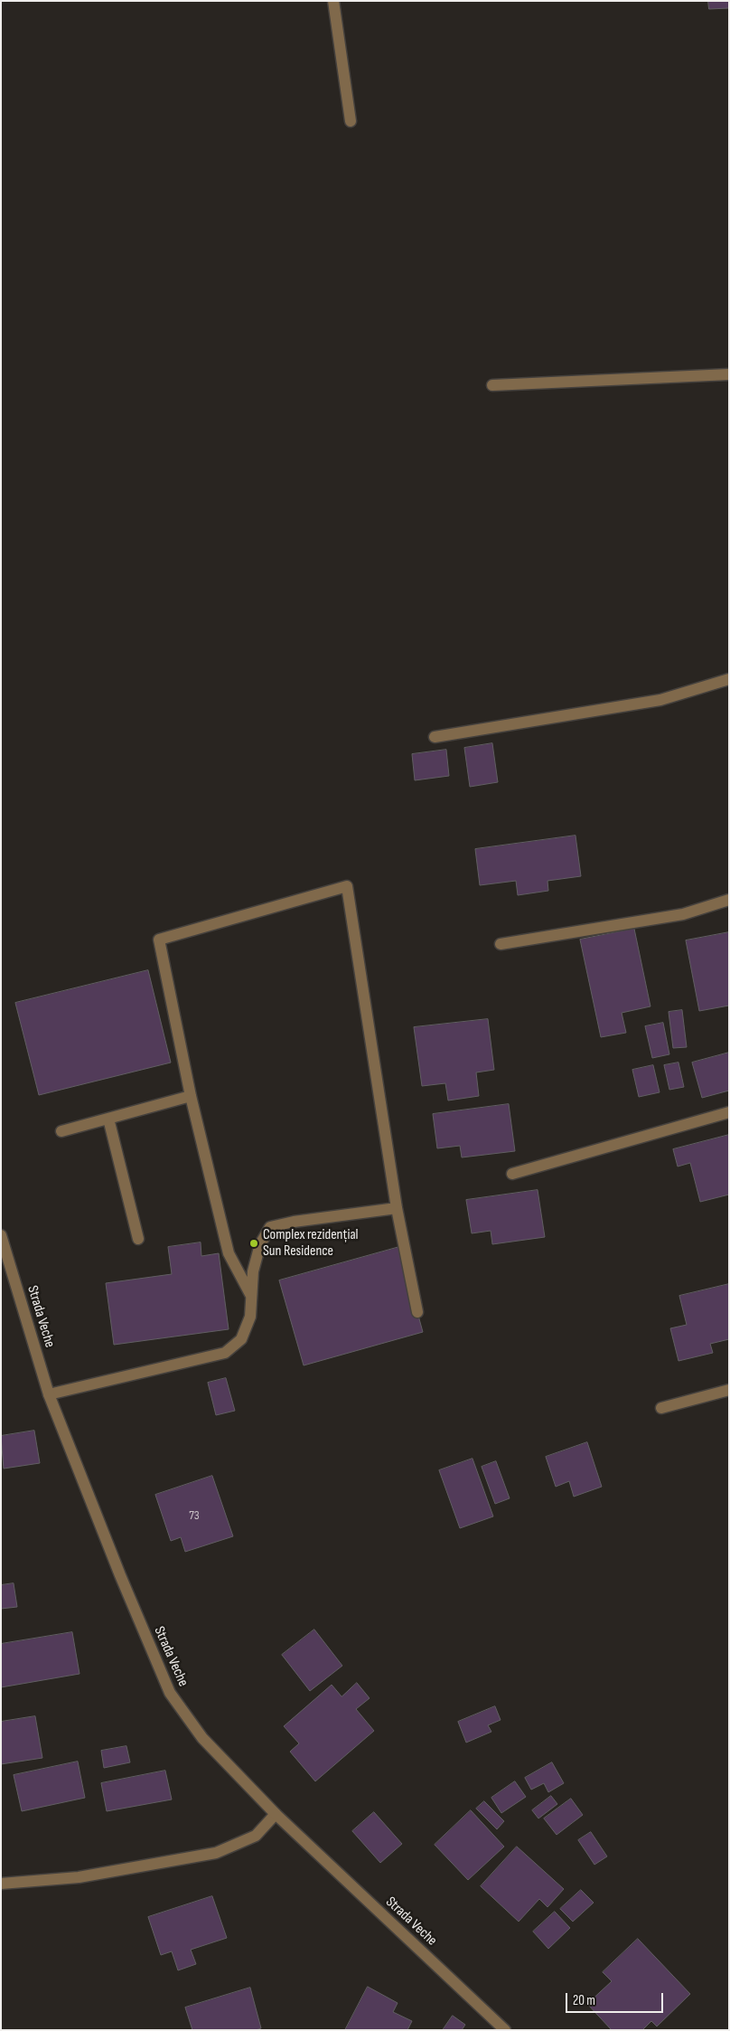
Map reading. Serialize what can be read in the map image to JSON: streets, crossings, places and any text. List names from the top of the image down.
{
  "streets": {
    "street": ["Strada Veche"]
  },
  "places": ["Complex rezidențial Sun Residence"],
  "house_numbers": ["73"],
  "scale_bar": "20 m"
}
